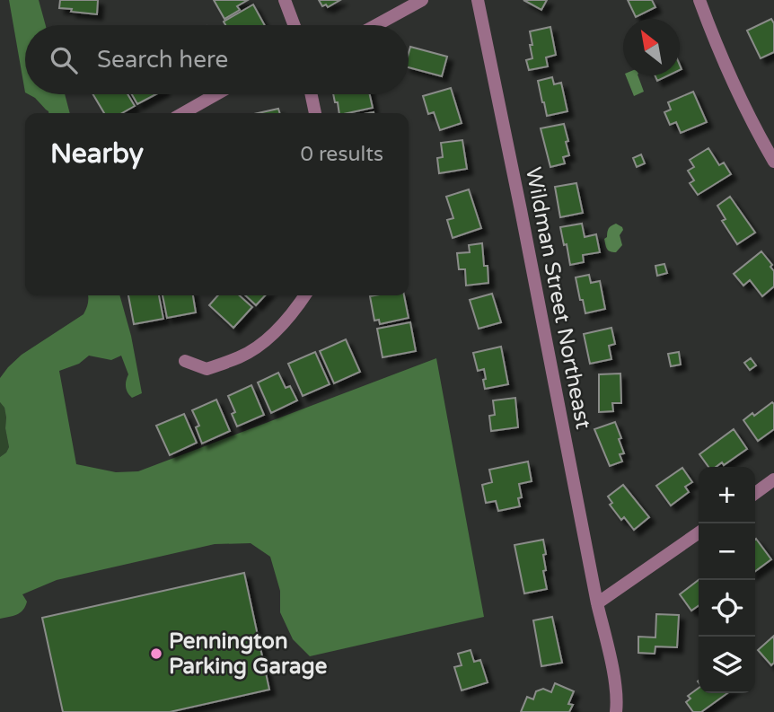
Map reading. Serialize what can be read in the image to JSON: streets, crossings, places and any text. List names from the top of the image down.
{
  "streets": {
    "street": ["Wildman Street Northeast"]
  },
  "places": ["Pennington Parking Garage"],
  "north": "top left",
  "page": {
    "search": "Search here",
    "heading": ["Nearby", "0 results"],
    "map_buttons": ["+", "−"]
  }
}
